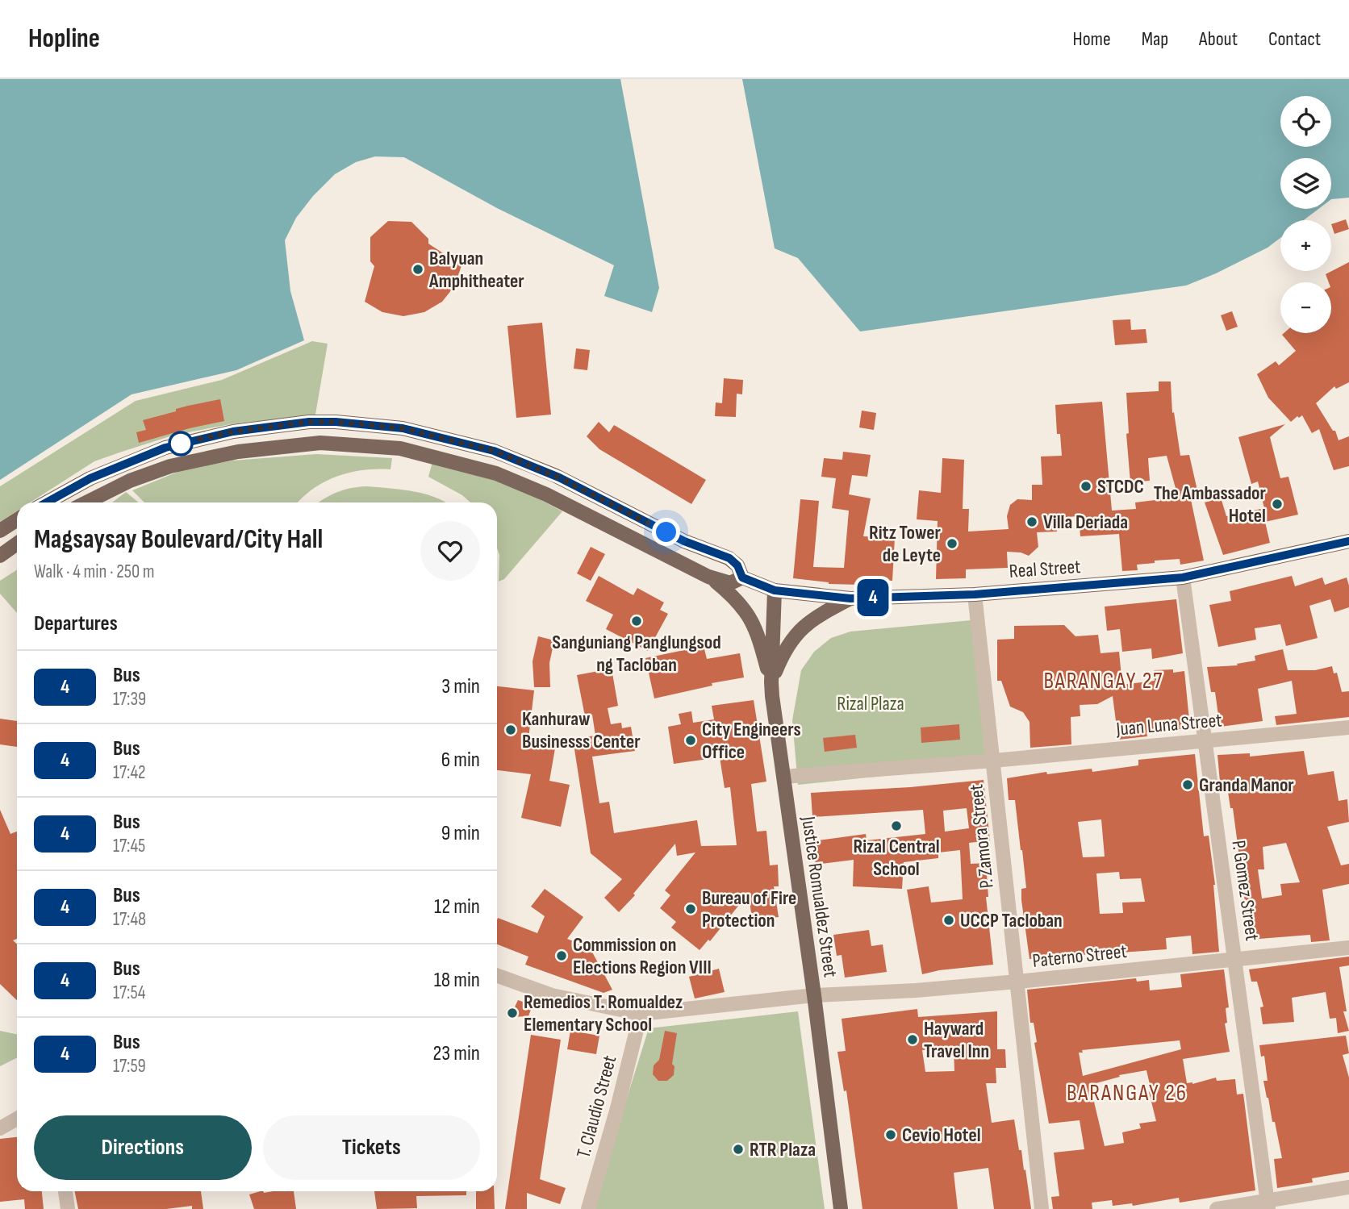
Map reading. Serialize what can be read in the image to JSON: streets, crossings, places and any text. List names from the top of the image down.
{
  "streets": {
    "main road": ["Real Street", "Justice Romualdez Street"],
    "street": [
      "Juan Luna Street",
      "P. Zamora Street",
      "P. Gomez Street",
      "Paterno Street",
      "T. Claudio Street"
    ]
  },
  "crossings": [
    ["Real Street", "P. Zamora Street"],
    ["Real Street", "P. Gomez Street"],
    ["Real Street", "Justice Romualdez Street"],
    ["Juan Luna Street", "P. Zamora Street"],
    ["Juan Luna Street", "P. Gomez Street"],
    ["Juan Luna Street", "Justice Romualdez Street"],
    ["P. Zamora Street", "Paterno Street"],
    ["P. Gomez Street", "Paterno Street"],
    ["Justice Romualdez Street", "Paterno Street"],
    ["Paterno Street", "T. Claudio Street"]
  ],
  "districts": ["BARANGAY 27", "BARANGAY 26"],
  "parks": ["Rizal Plaza"],
  "places": [
    "Balyuan Amphitheater",
    "STCDC",
    "The Ambassador Hotel",
    "Villa Deriada",
    "Ritz Tower de Leyte",
    "Sanguniang Panglungsod ng Tacloban",
    "Kanhuraw Businesss Center",
    "City Engineers Office",
    "Granda Manor",
    "Rizal Central School",
    "Bureau of Fire Protection",
    "UCCP Tacloban",
    "Commission on Elections Region VIII",
    "Remedios T. Romualdez Elementary School",
    "Hayward Travel Inn",
    "Cevio Hotel",
    "RTR Plaza"
  ],
  "lines": ["bus line 4"],
  "page": {
    "header": "Hopline",
    "nav": [
      "Home",
      "Map",
      "About",
      "Contact"
    ],
    "on_map": "4",
    "map_buttons": ["+", "−"],
    "heading": [
      ["Magsaysay Boulevard/City Hall", "Walk · 4 min · 250 m"],
      "Departures"
    ],
    "list": [
      {
        "mark": "4",
        "name": "Bus",
        "note": "17:39",
        "value": "3 min"
      },
      {
        "mark": "4",
        "name": "Bus",
        "note": "17:42",
        "value": "6 min"
      },
      {
        "mark": "4",
        "name": "Bus",
        "note": "17:45",
        "value": "9 min"
      },
      {
        "mark": "4",
        "name": "Bus",
        "note": "17:48",
        "value": "12 min"
      },
      {
        "mark": "4",
        "name": "Bus",
        "note": "17:54",
        "value": "18 min"
      },
      {
        "mark": "4",
        "name": "Bus",
        "note": "17:59",
        "value": "23 min"
      }
    ],
    "buttons": ["Directions", "Tickets"]
  }
}
